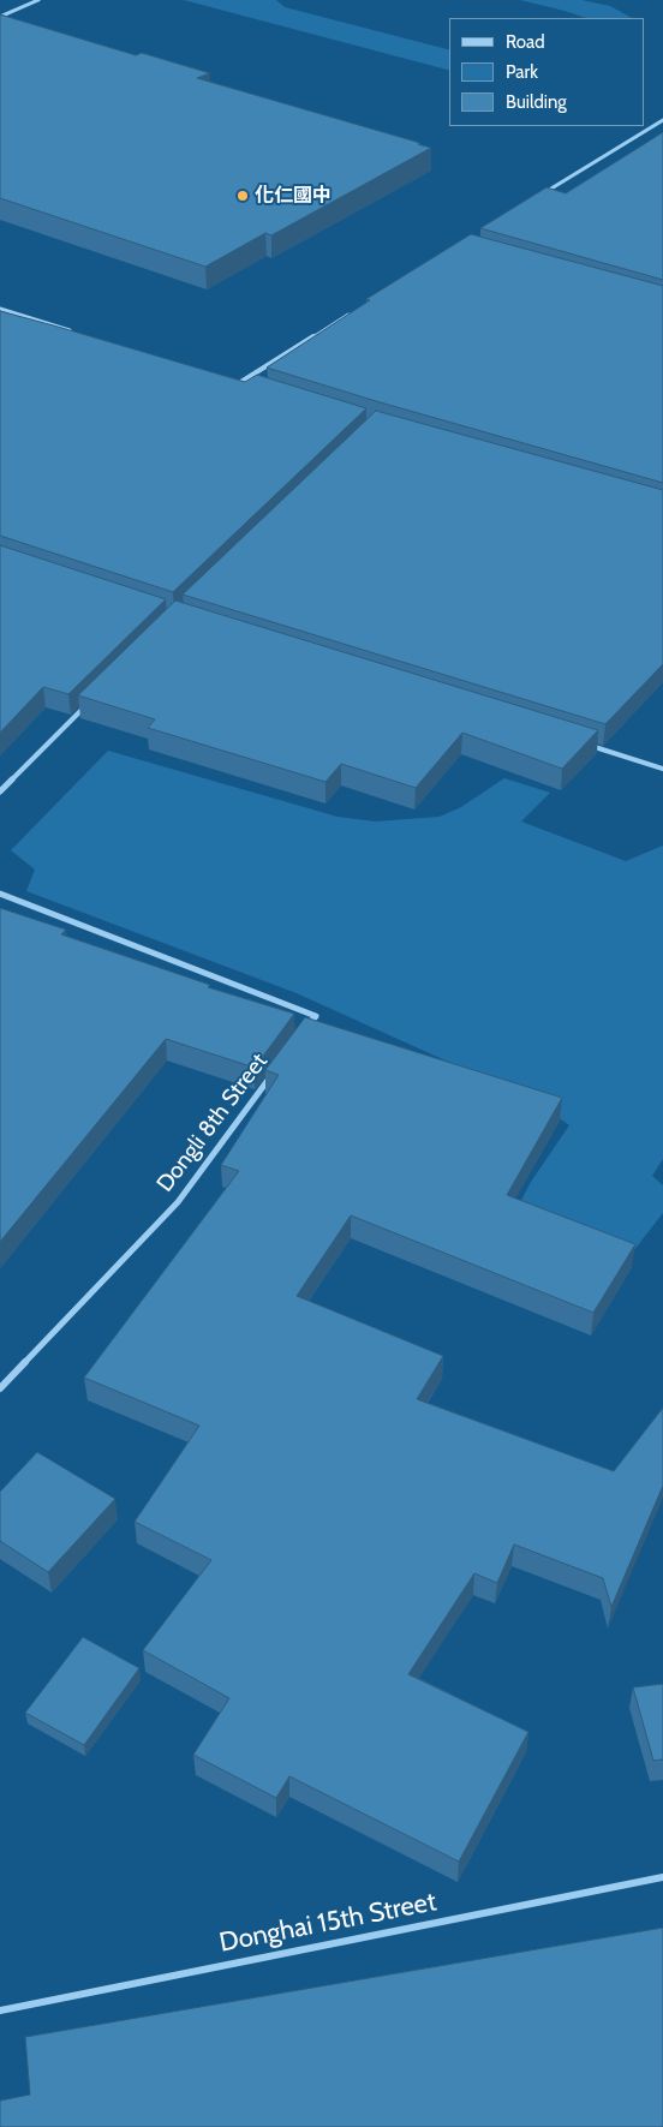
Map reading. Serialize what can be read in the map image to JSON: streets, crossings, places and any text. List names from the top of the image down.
{
  "streets": {
    "street": ["Dongli 8th Street", "Donghai 15th Street"]
  },
  "places": ["化仁國中"],
  "legend": ["Road", "Park", "Building"]
}
